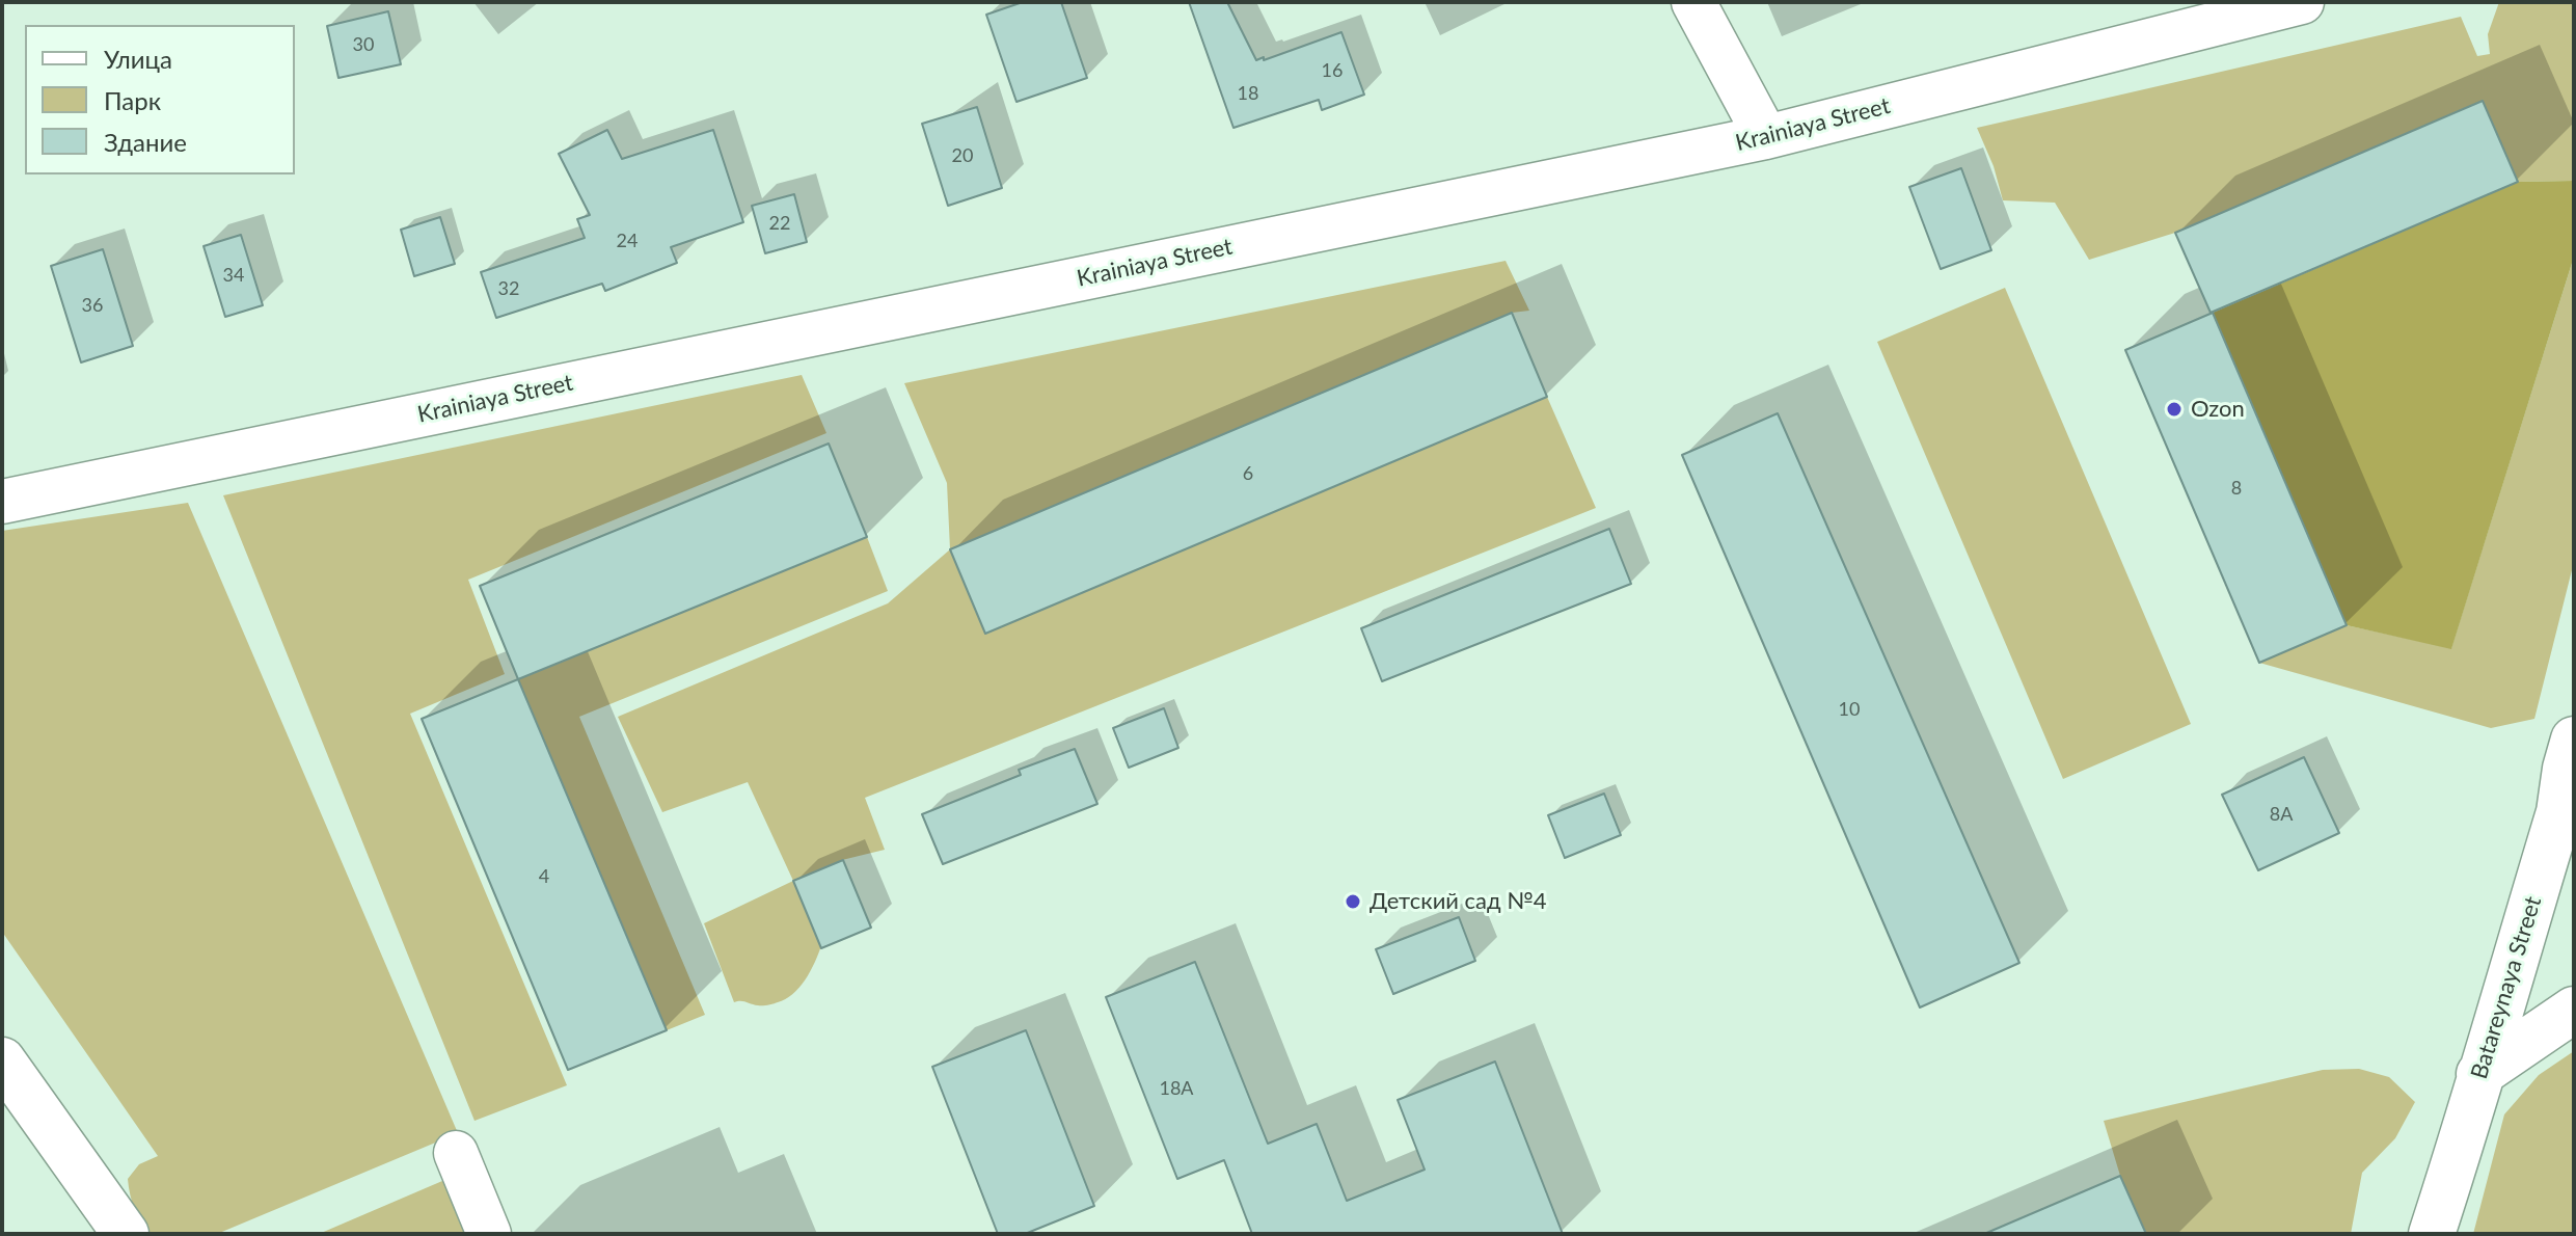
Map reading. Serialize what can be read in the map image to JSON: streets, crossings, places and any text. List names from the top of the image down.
{
  "streets": {
    "main road": ["Batareynaya Street"],
    "street": ["Krainiaya Street"]
  },
  "places": ["Ozon", "Детский сад №4"],
  "house_numbers": [
    "30",
    "16",
    "18",
    "20",
    "22",
    "24",
    "34",
    "32",
    "36",
    "6",
    "8",
    "10",
    "8А",
    "4",
    "18А"
  ],
  "legend": ["Улица", "Парк", "Здание"]
}
